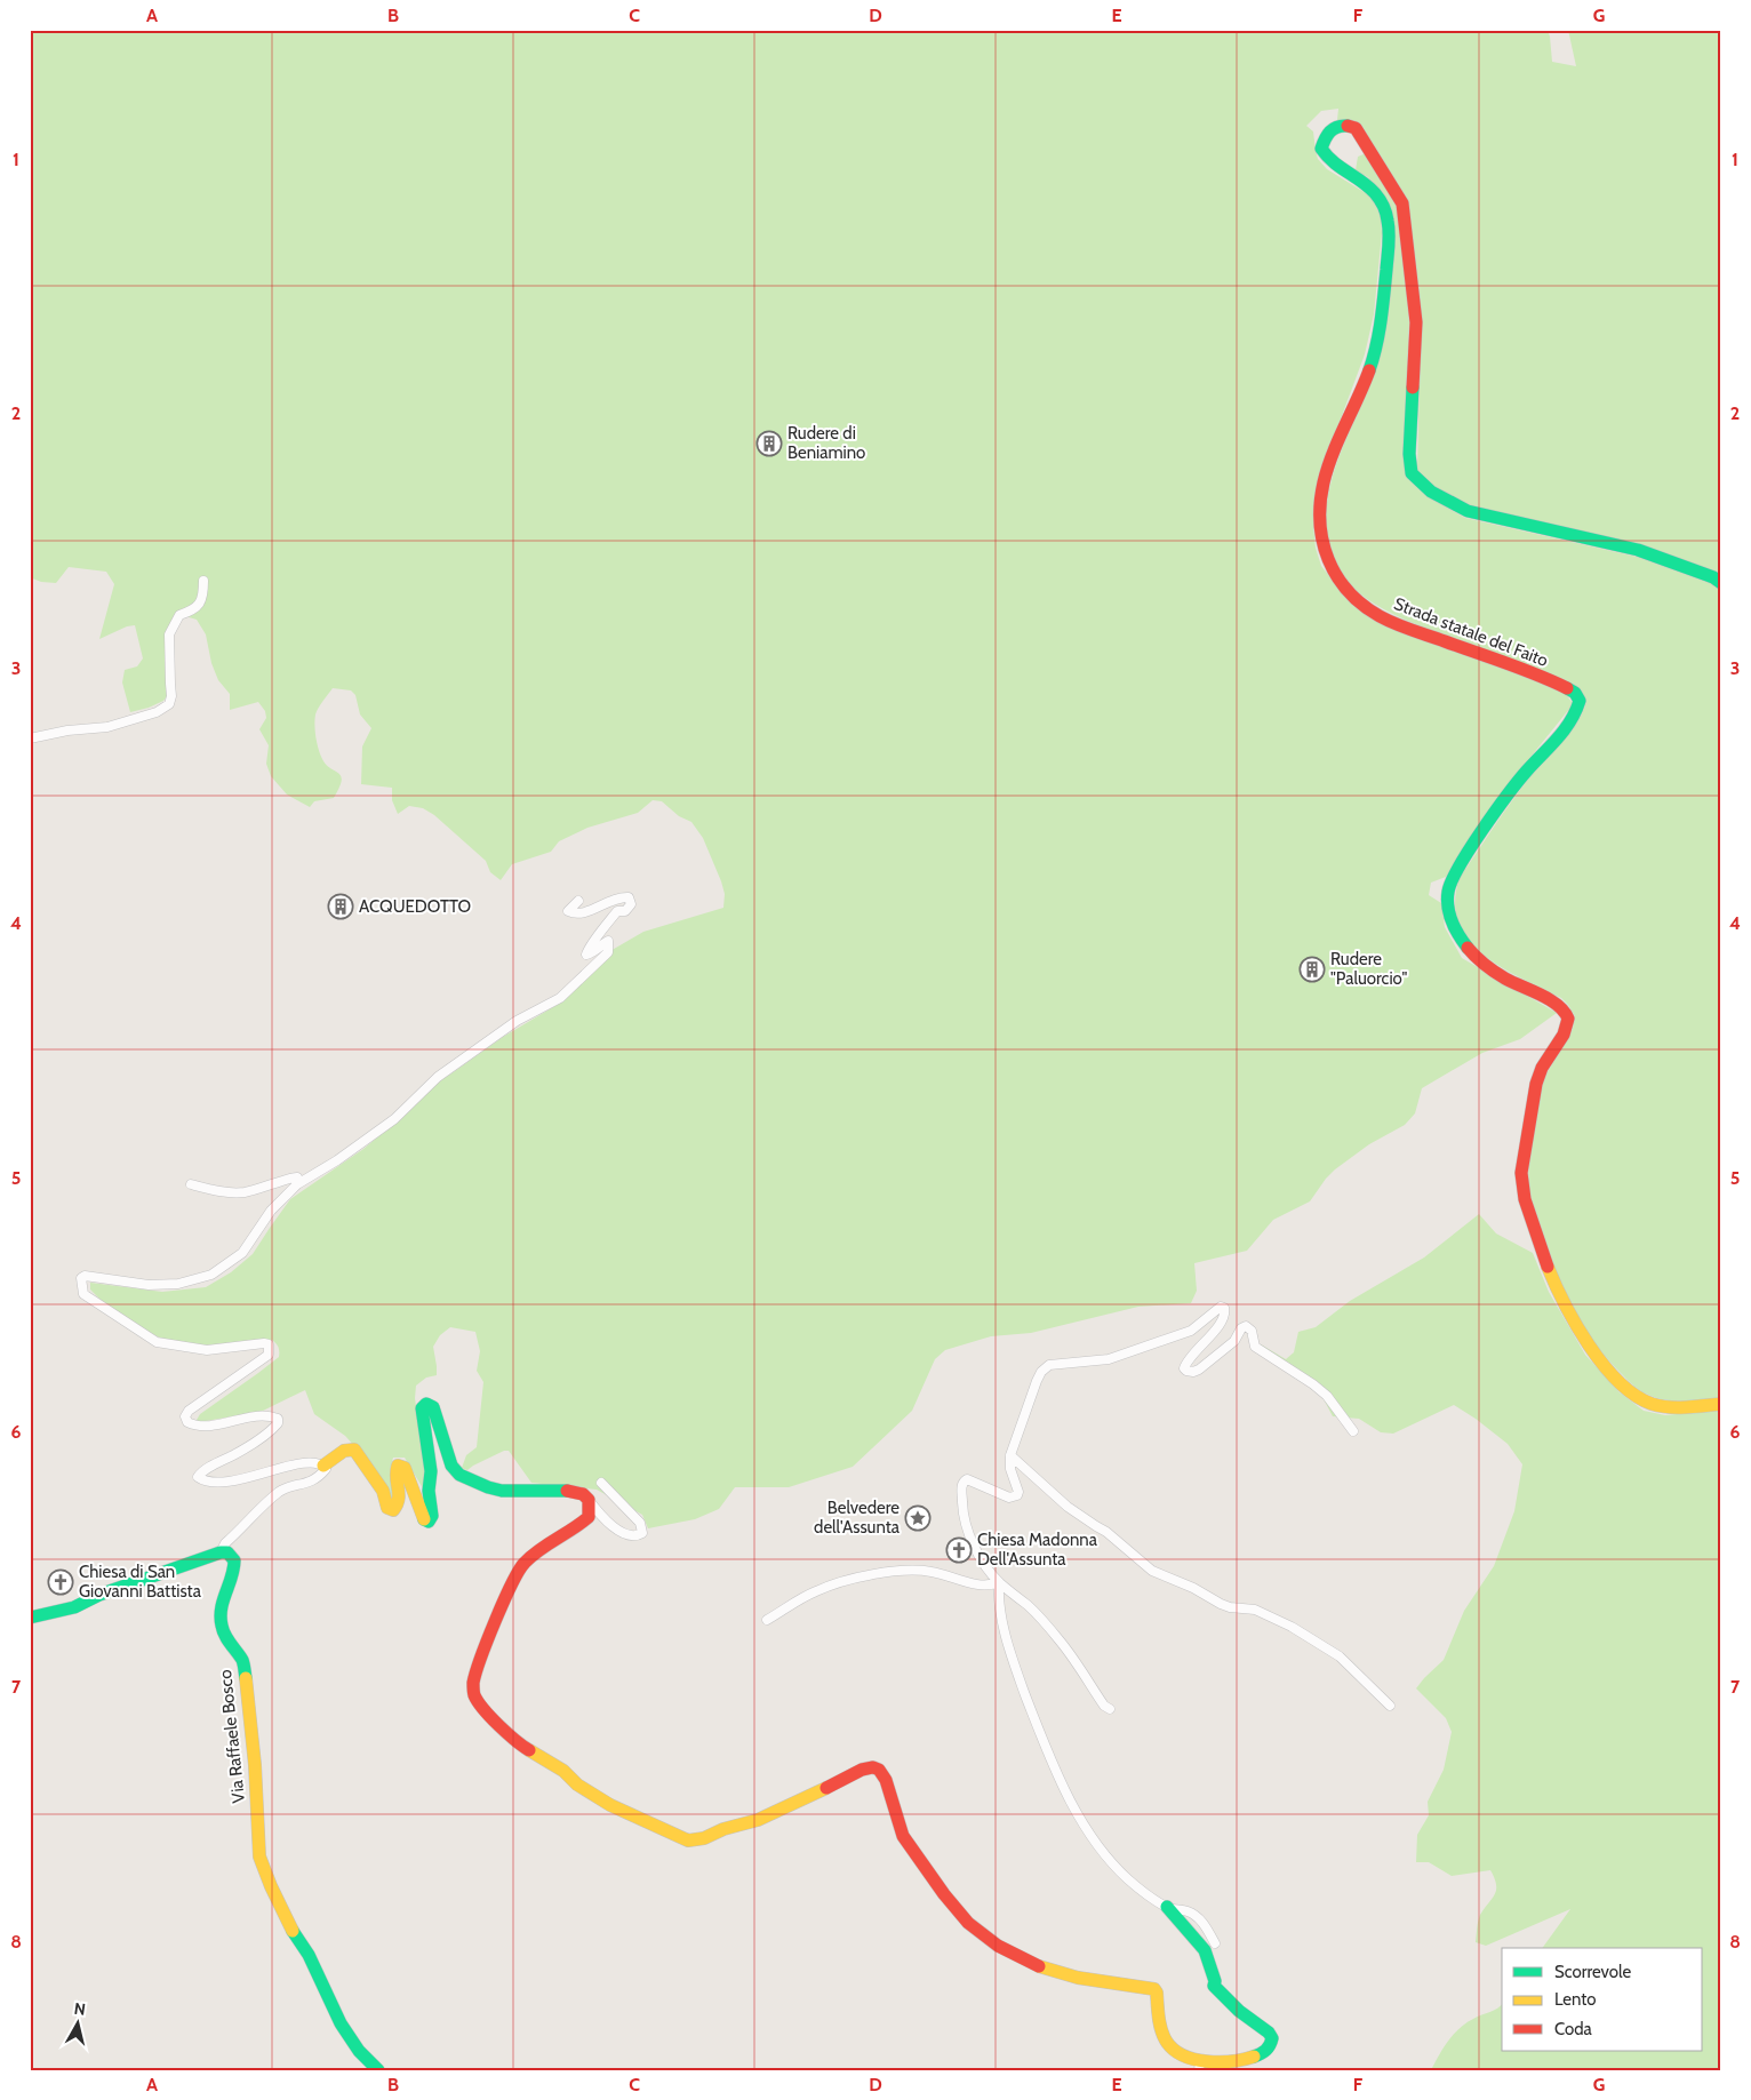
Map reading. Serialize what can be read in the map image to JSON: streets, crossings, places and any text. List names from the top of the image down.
{
  "streets": {
    "street": ["Strada statale del Faito", "Via Raffaele Bosco"]
  },
  "places": {
    "building": ["Rudere di Beniamino", "ACQUEDOTTO", "Rudere \"Paluorcio\""],
    "place": ["Belvedere dell'Assunta"],
    "church": ["Chiesa Madonna Dell'Assunta", "Chiesa di San Giovanni Battista"]
  },
  "legend": ["Scorrevole", "Lento", "Coda"],
  "north": "top",
  "grid": {
    "columns": [
      "A",
      "B",
      "C",
      "D",
      "E",
      "F",
      "G"
    ],
    "rows": [
      "1",
      "2",
      "3",
      "4",
      "5",
      "6",
      "7",
      "8"
    ]
  }
}
